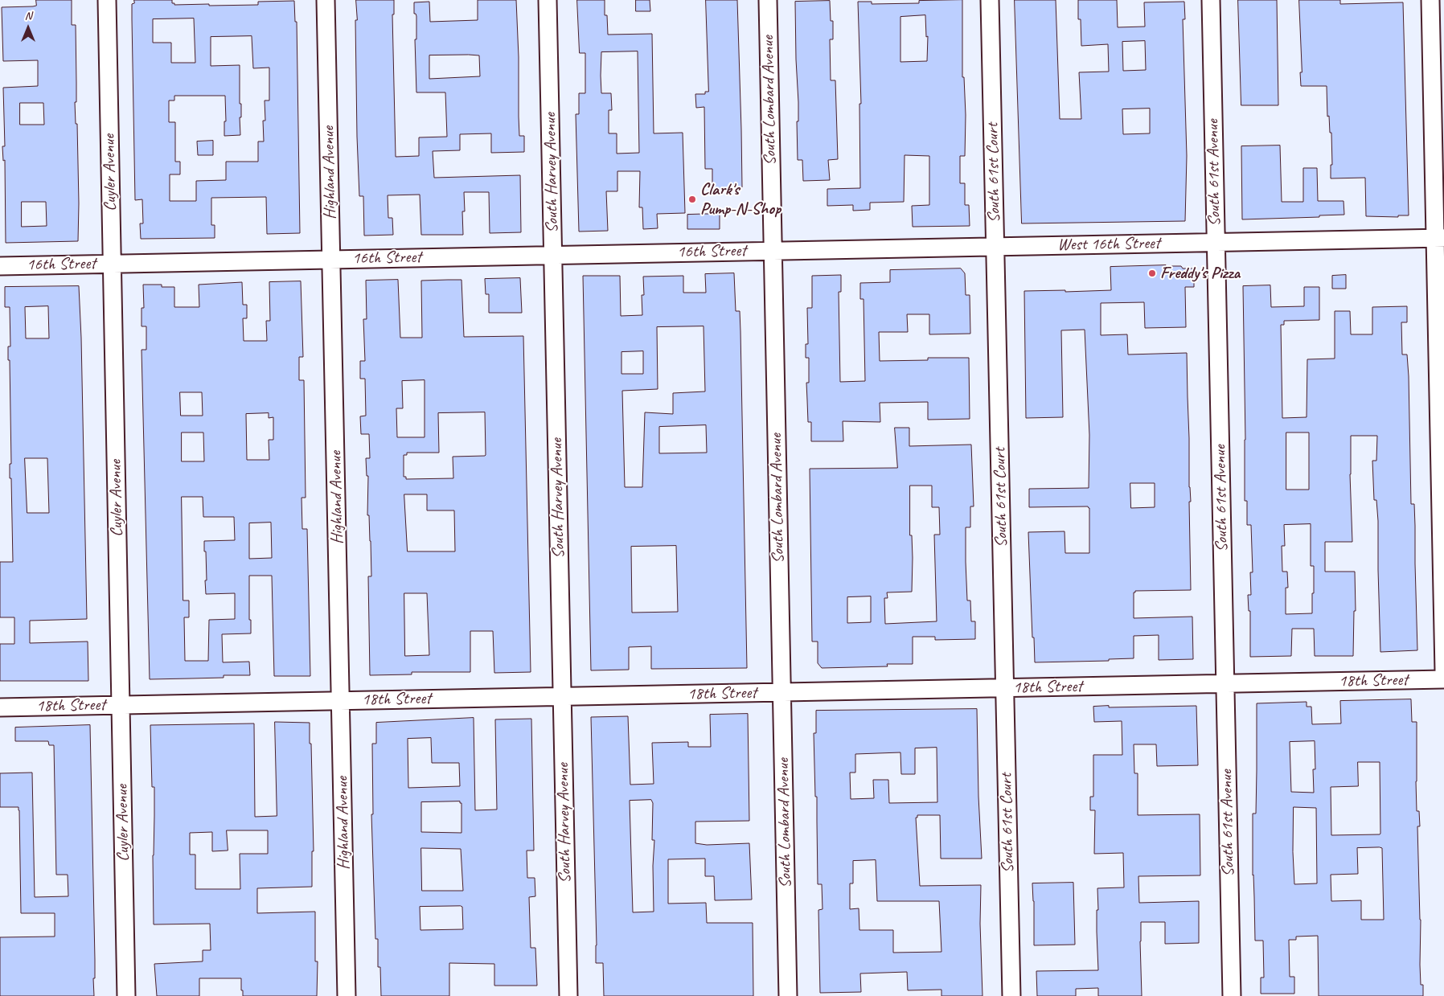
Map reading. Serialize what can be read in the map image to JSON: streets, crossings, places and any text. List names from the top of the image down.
{
  "streets": {
    "street": [
      "South Lombard Avenue",
      "Cuyler Avenue",
      "Highland Avenue",
      "South Harvey Avenue",
      "South 61st Court",
      "South 61st Avenue",
      "West 16th Street",
      "16th Street",
      "18th Street"
    ]
  },
  "crossings": [
    ["South Lombard Avenue", "West 16th Street"],
    ["South Lombard Avenue", "16th Street"],
    ["South Lombard Avenue", "18th Street"],
    ["Cuyler Avenue", "16th Street"],
    ["Cuyler Avenue", "18th Street"],
    ["Highland Avenue", "16th Street"],
    ["Highland Avenue", "18th Street"],
    ["South Harvey Avenue", "16th Street"],
    ["South Harvey Avenue", "18th Street"],
    ["South 61st Court", "West 16th Street"],
    ["South 61st Court", "18th Street"],
    ["South 61st Avenue", "West 16th Street"],
    ["South 61st Avenue", "18th Street"],
    ["West 16th Street", "16th Street"]
  ],
  "places": ["Clark's Pump-N-Shop", "Freddy's Pizza"],
  "north": "top"
}
